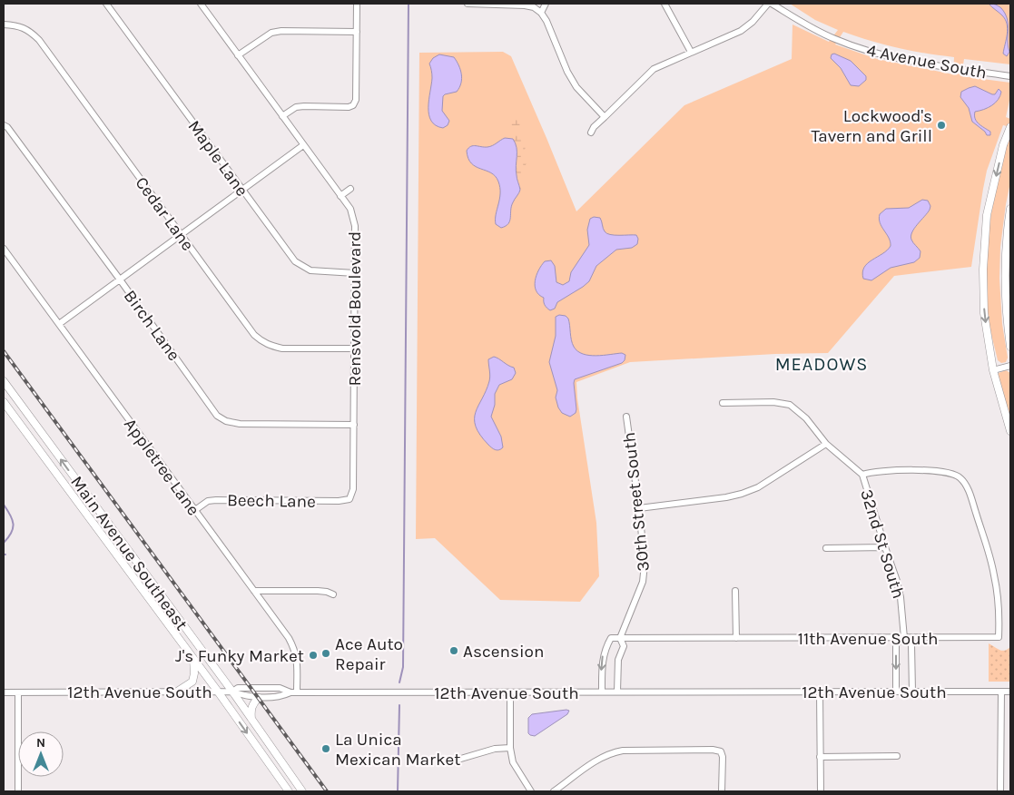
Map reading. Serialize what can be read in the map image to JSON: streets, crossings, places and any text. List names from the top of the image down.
{
  "streets": {
    "main road": ["Main Avenue Southeast"],
    "street": [
      "4 Avenue South",
      "Maple Lane",
      "Cedar Lane",
      "Rensvold Boulevard",
      "Birch Lane",
      "Appletree Lane",
      "Beech Lane",
      "30th Street South",
      "32nd St South",
      "11th Avenue South",
      "12th Avenue South"
    ]
  },
  "crossings": [
    ["Maple Lane", "Rensvold Boulevard"],
    ["Cedar Lane", "Rensvold Boulevard"],
    ["Rensvold Boulevard", "Birch Lane"],
    ["Rensvold Boulevard", "Beech Lane"],
    ["Appletree Lane", "Beech Lane"],
    ["Appletree Lane", "12th Avenue South"],
    ["30th Street South", "11th Avenue South"],
    ["30th Street South", "12th Avenue South"],
    ["32nd St South", "11th Avenue South"],
    ["32nd St South", "12th Avenue South"],
    ["Main Avenue Southeast", "12th Avenue South"]
  ],
  "districts": ["MEADOWS"],
  "places": [
    "Lockwood's Tavern and Grill",
    "Ascension",
    "Ace Auto Repair",
    "J's Funky Market",
    "La Unica Mexican Market"
  ],
  "north": "top"
}
